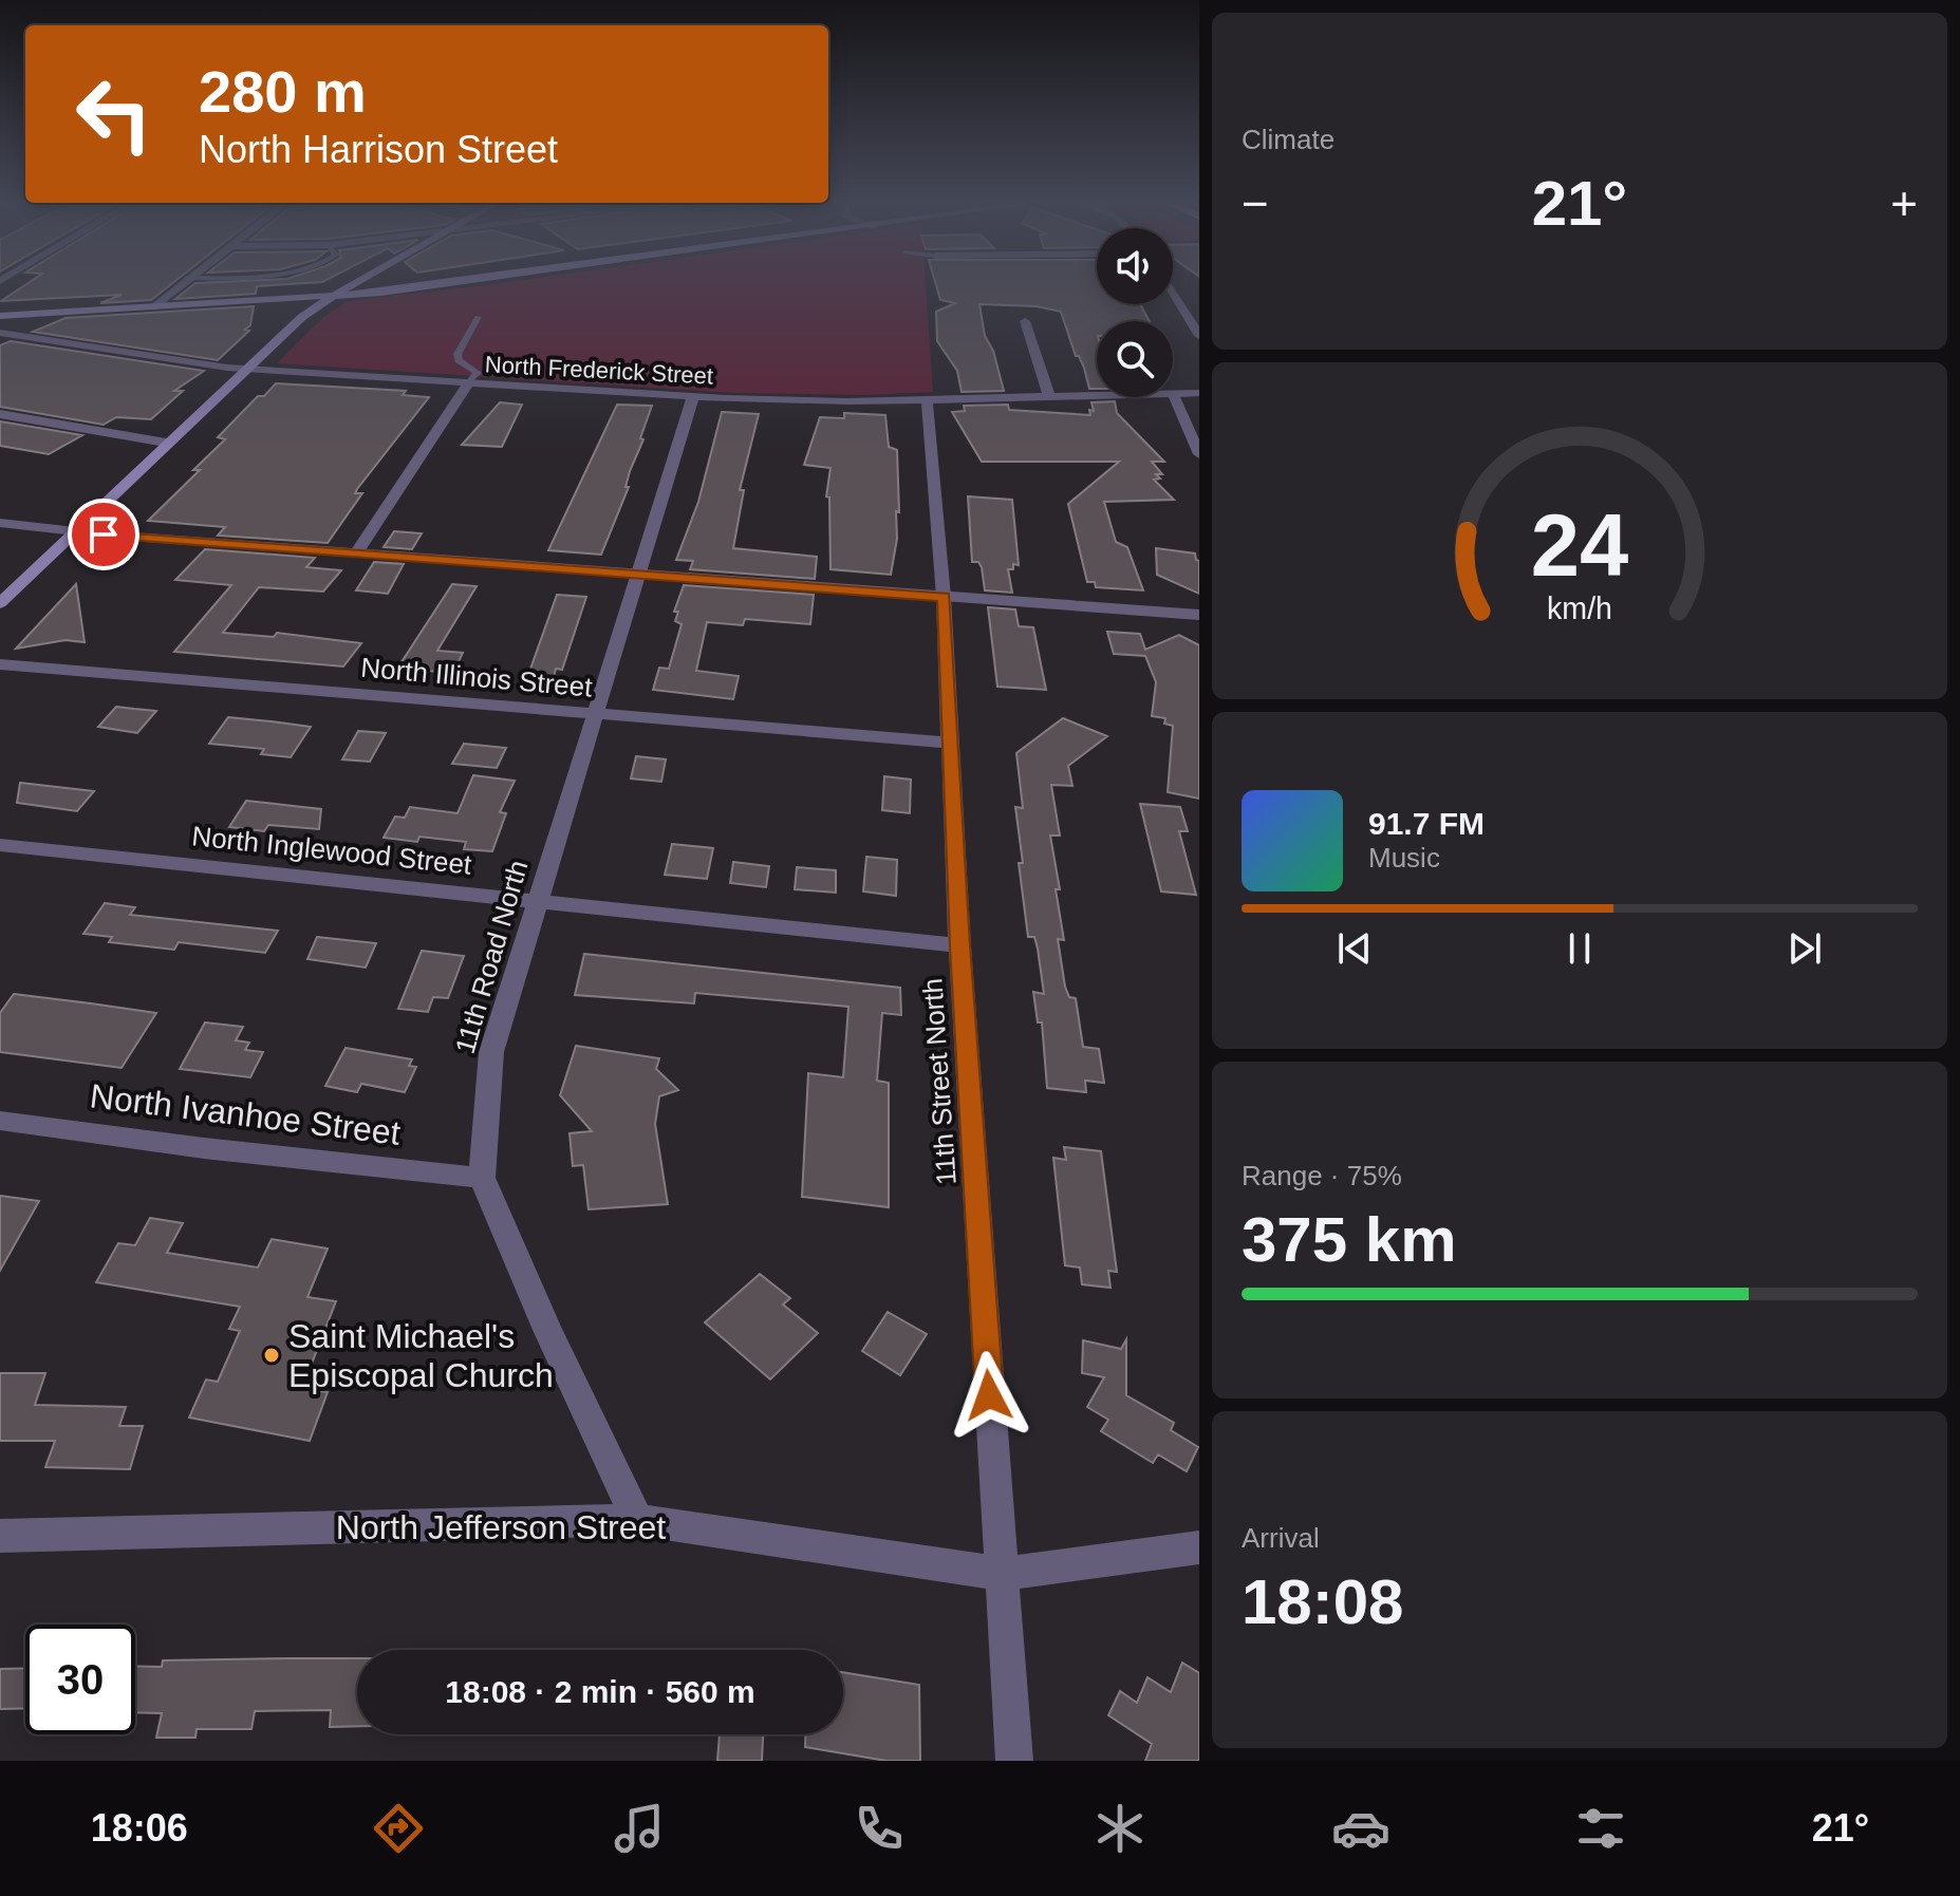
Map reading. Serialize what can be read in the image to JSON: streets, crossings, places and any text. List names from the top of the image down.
{
  "streets": {
    "street": [
      "North Frederick Street",
      "North Illinois Street",
      "North Inglewood Street",
      "11th Road North",
      "11th Street North",
      "North Ivanhoe Street",
      "North Jefferson Street"
    ]
  },
  "crossings": [
    ["North Frederick Street", "11th Road North"],
    ["North Frederick Street", "11th Street North"],
    ["North Illinois Street", "11th Road North"],
    ["North Illinois Street", "11th Street North"],
    ["North Inglewood Street", "11th Road North"],
    ["North Inglewood Street", "11th Street North"],
    ["11th Road North", "North Ivanhoe Street"],
    ["11th Road North", "North Jefferson Street"],
    ["11th Street North", "North Jefferson Street"]
  ],
  "places": ["Saint Michael's Episcopal Church"],
  "page": {
    "tile": [
      "Climate",
      ["Range · 75%", "375 km"],
      ["Arrival", "18:08"]
    ],
    "turn": ["280 m", "North Harrison Street"],
    "heat": ["−", "21°", "+"],
    "song": ["91.7 FM", "Music"],
    "limit": "30",
    "trip": "18:08 · 2 min · 560 m",
    "tabs": ["18:06", "21°"],
    "gauge": ["24", "km/h"]
  }
}
